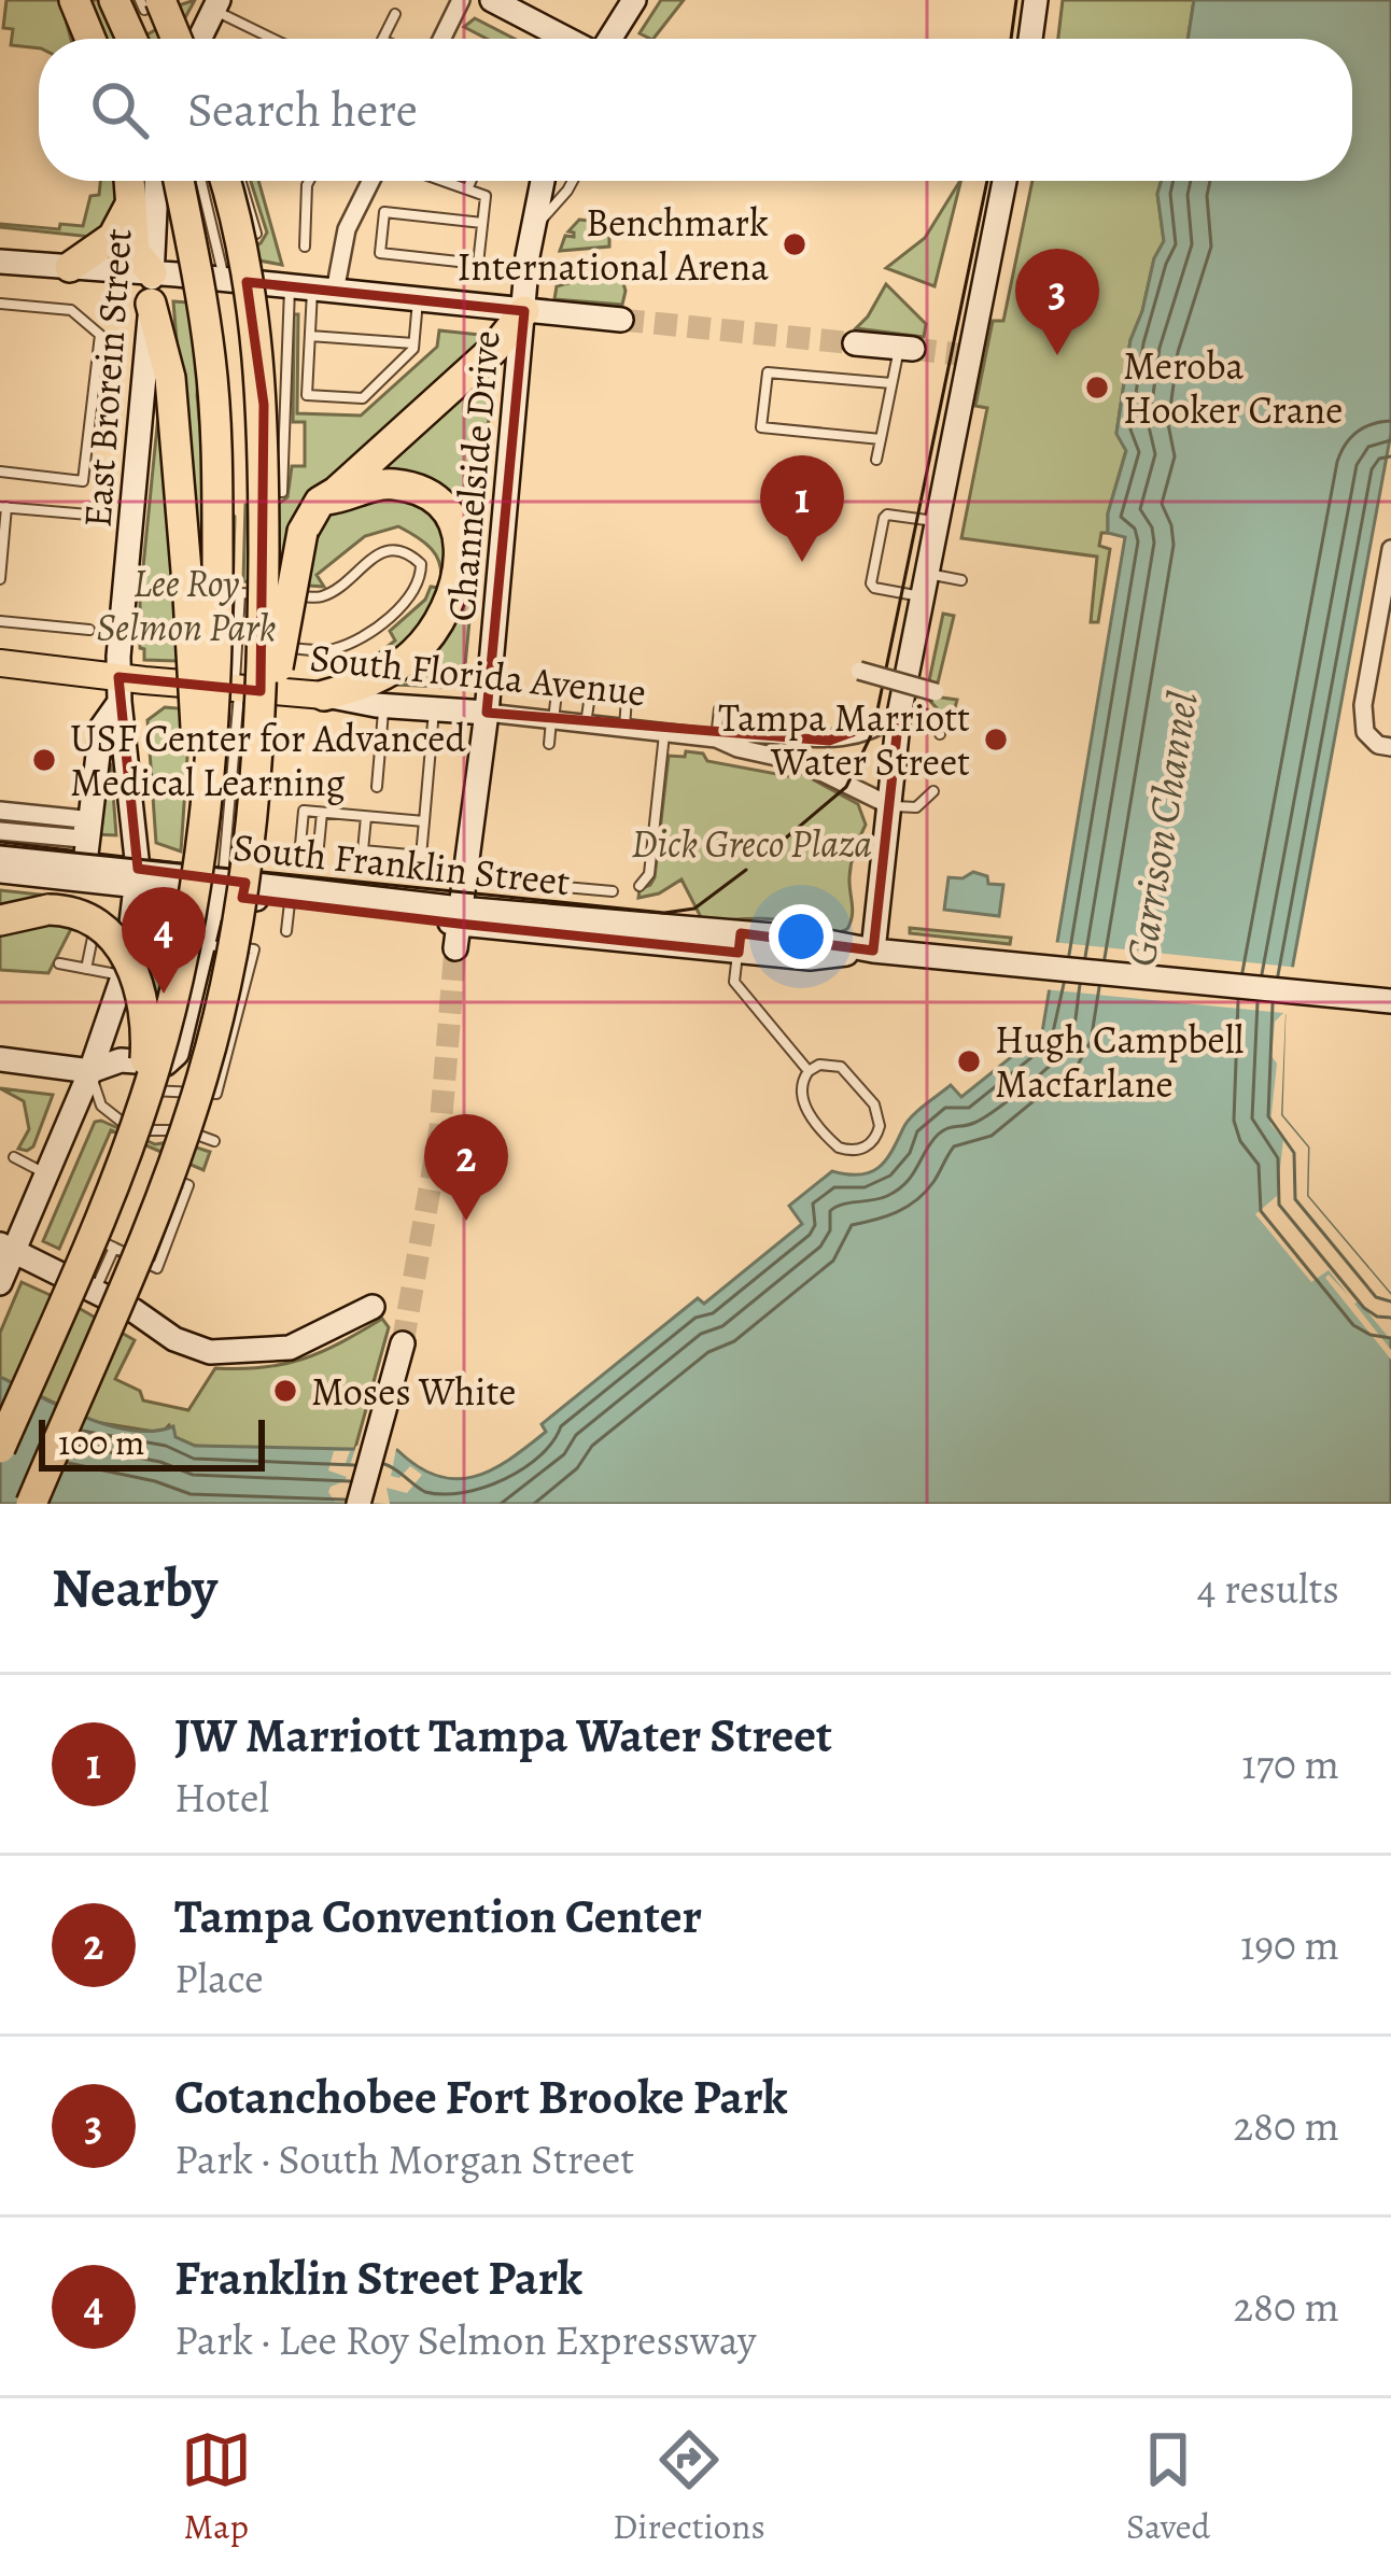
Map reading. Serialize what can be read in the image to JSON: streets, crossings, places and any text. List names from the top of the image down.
{
  "streets": {
    "main road": ["South Florida Avenue"],
    "street": ["East Brorein Street", "Channelside Drive", "South Franklin Street"]
  },
  "crossings": [
    ["East Brorein Street", "South Florida Avenue"],
    ["East Brorein Street", "South Franklin Street"],
    ["Channelside Drive", "South Florida Avenue"],
    ["Channelside Drive", "South Franklin Street"]
  ],
  "water": ["Garrison Channel"],
  "parks": ["Lee Roy Selmon Park", "Dick Greco Plaza"],
  "places": [
    "Benchmark International Arena",
    "Meroba Hooker Crane",
    "Tampa Marriott Water Street",
    "USF Center for Advanced Medical Learning",
    "Hugh Campbell Macfarlane",
    "Moses White"
  ],
  "scale_bar": "100 m",
  "page": {
    "search": "Search here",
    "pins": [
      "3",
      "1",
      "4",
      "2"
    ],
    "scale": "100 m",
    "heading": ["Nearby", "4 results"],
    "list": [
      {
        "mark": "1",
        "name": "JW Marriott Tampa Water Street",
        "note": "Hotel",
        "value": "170 m"
      },
      {
        "mark": "2",
        "name": "Tampa Convention Center",
        "note": "Place",
        "value": "190 m"
      },
      {
        "mark": "3",
        "name": "Cotanchobee Fort Brooke Park",
        "note": "Park · South Morgan Street",
        "value": "280 m"
      },
      {
        "mark": "4",
        "name": "Franklin Street Park",
        "note": "Park · Lee Roy Selmon Expressway",
        "value": "280 m"
      }
    ],
    "nav": ["Map", "Directions", "Saved"]
  }
}
